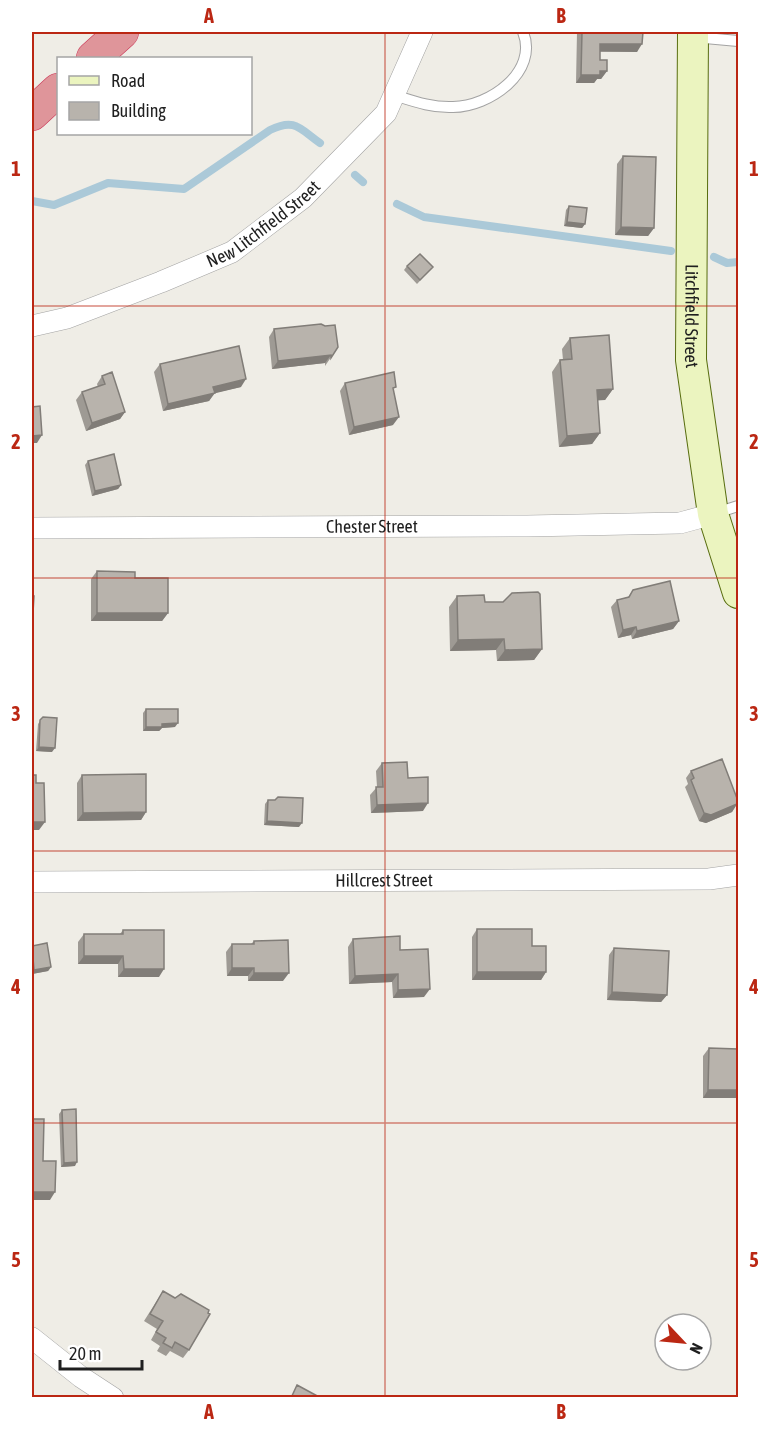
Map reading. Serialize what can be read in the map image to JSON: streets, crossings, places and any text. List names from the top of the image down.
{
  "streets": {
    "street": [
      "New Litchfield Street",
      "Litchfield Street",
      "Chester Street",
      "Hillcrest Street"
    ]
  },
  "crossings": [
    ["Litchfield Street", "Chester Street"]
  ],
  "legend": ["Road", "Building"],
  "scale_bar": "20 m",
  "north": "bottom right",
  "grid": {
    "columns": ["A", "B"],
    "rows": [
      "1",
      "2",
      "3",
      "4",
      "5"
    ]
  }
}
